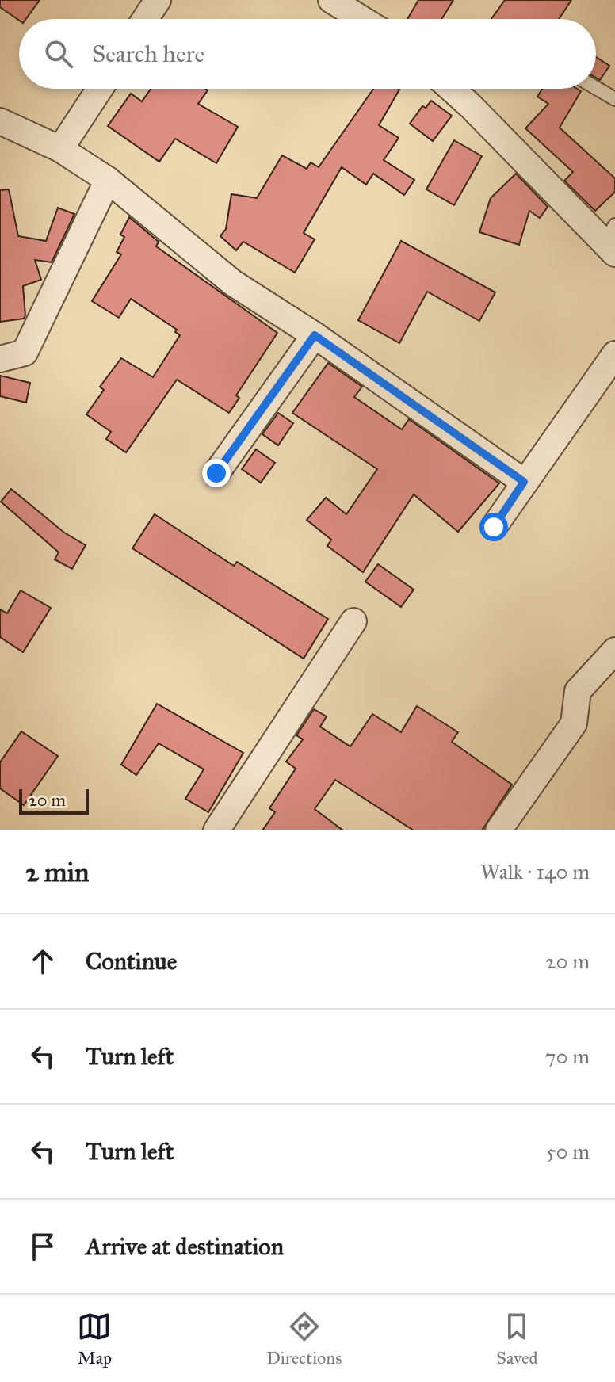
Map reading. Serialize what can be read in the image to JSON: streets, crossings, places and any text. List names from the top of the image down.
{
  "scale_bar": "20 m",
  "page": {
    "search": "Search here",
    "scale": "20 m",
    "heading": ["2 min", "Walk · 140 m"],
    "list": [
      ["Continue", "20 m"],
      ["Turn left", "70 m"],
      ["Turn left", "50 m"],
      "Arrive at destination"
    ],
    "nav": ["Map", "Directions", "Saved"]
  }
}
